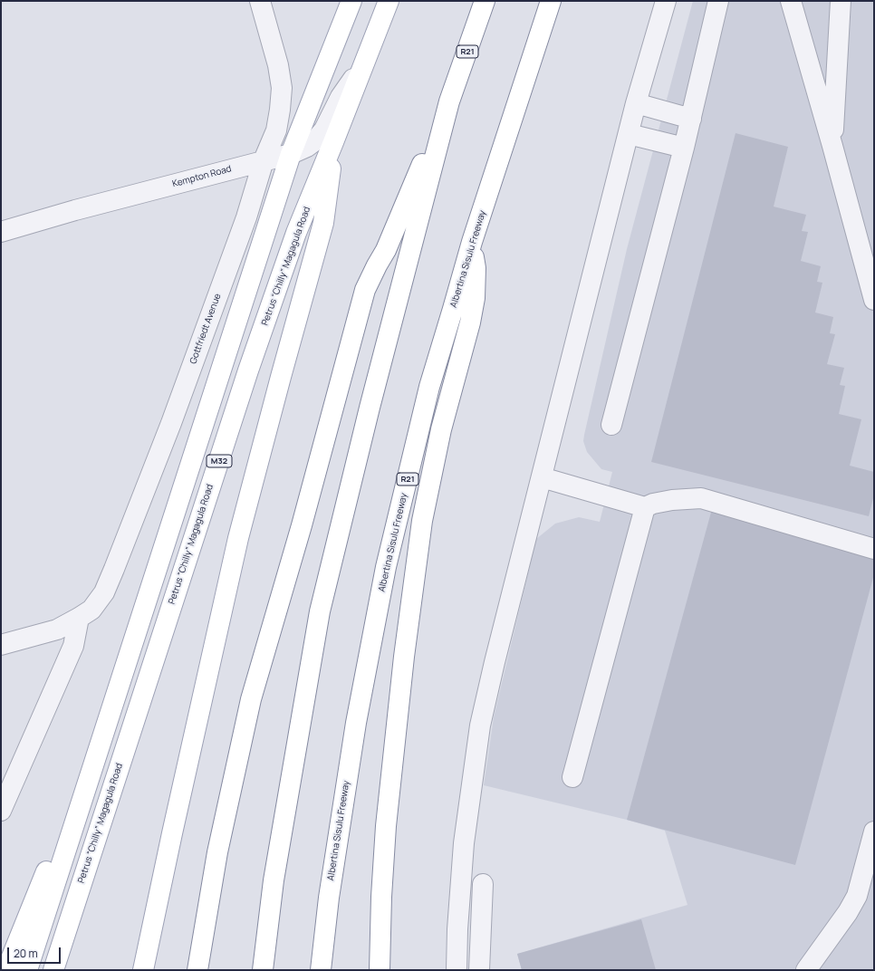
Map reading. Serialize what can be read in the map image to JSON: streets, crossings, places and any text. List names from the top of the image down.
{
  "streets": {
    "main road": [
      "R21",
      "Albertina Sisulu Freeway",
      "Petrus “Chilly” Magagula Road",
      "M32"
    ],
    "street": ["Kempton Road", "Gottfriedt Avenue"]
  },
  "crossings": [
    ["Kempton Road", "Petrus “Chilly” Magagula Road"],
    ["Kempton Road", "Gottfriedt Avenue"],
    ["Kempton Road", "M32"]
  ],
  "scale_bar": "20 m"
}
